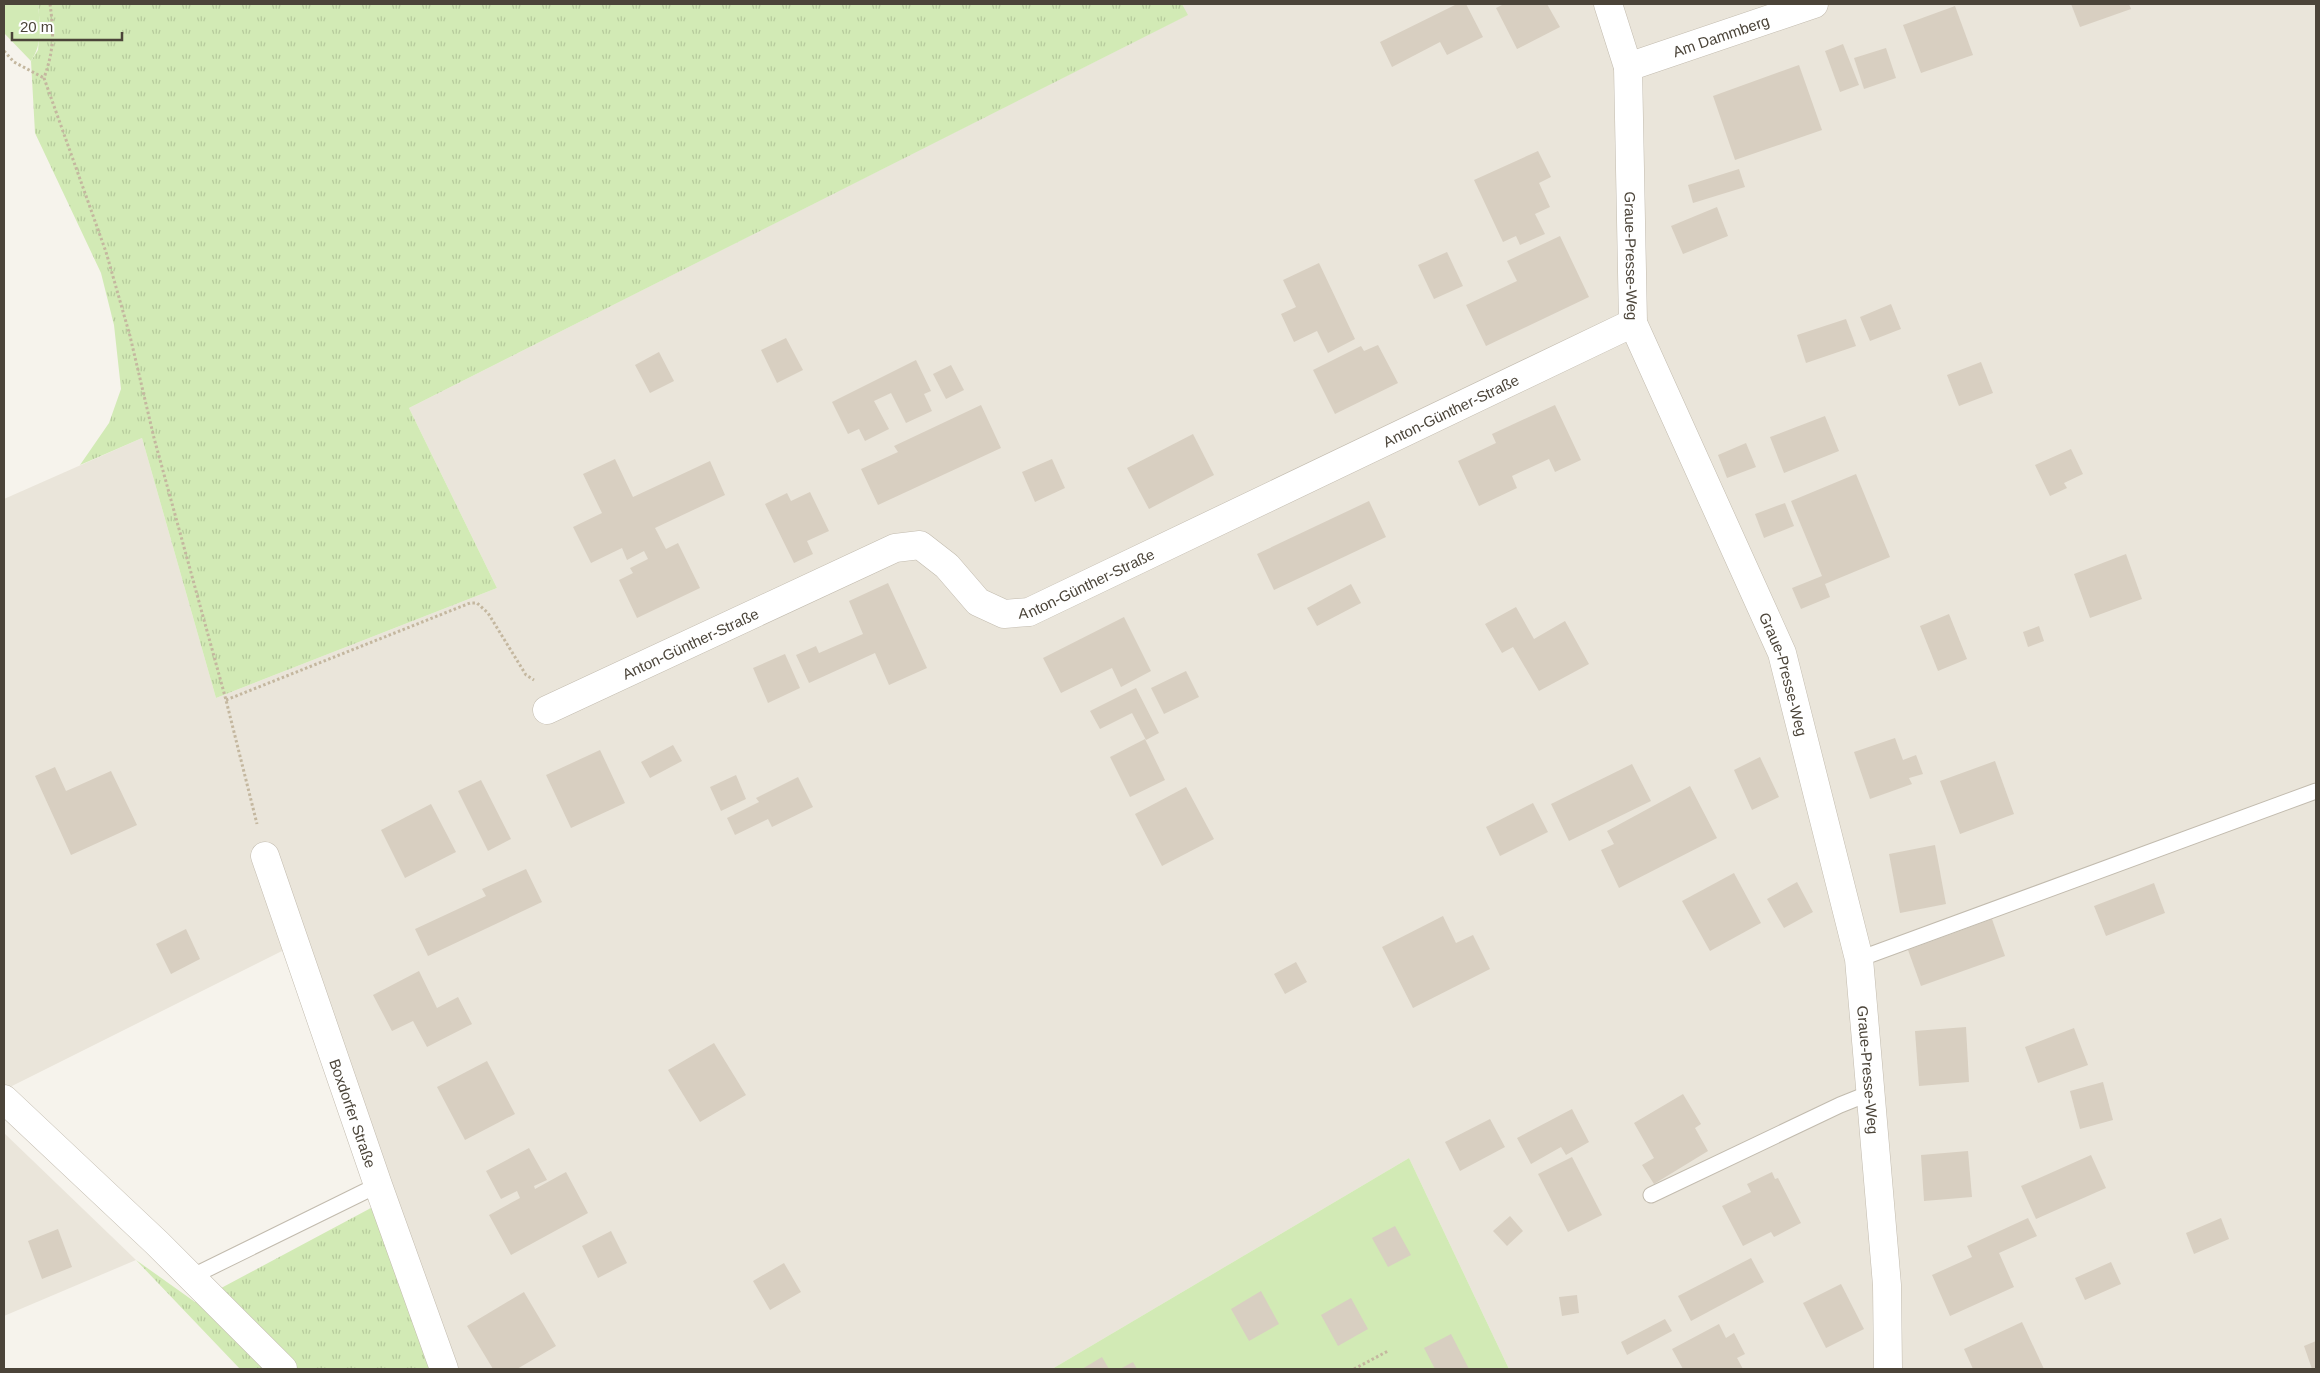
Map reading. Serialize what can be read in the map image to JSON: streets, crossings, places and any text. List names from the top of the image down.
{
  "streets": {
    "street": [
      "Am Dammberg",
      "Graue-Presse-Weg",
      "Anton-Günther-Straße",
      "Boxdorfer Straße"
    ]
  },
  "crossings": [
    ["Am Dammberg", "Graue-Presse-Weg"],
    ["Graue-Presse-Weg", "Anton-Günther-Straße"]
  ],
  "scale_bar": "20 m"
}
